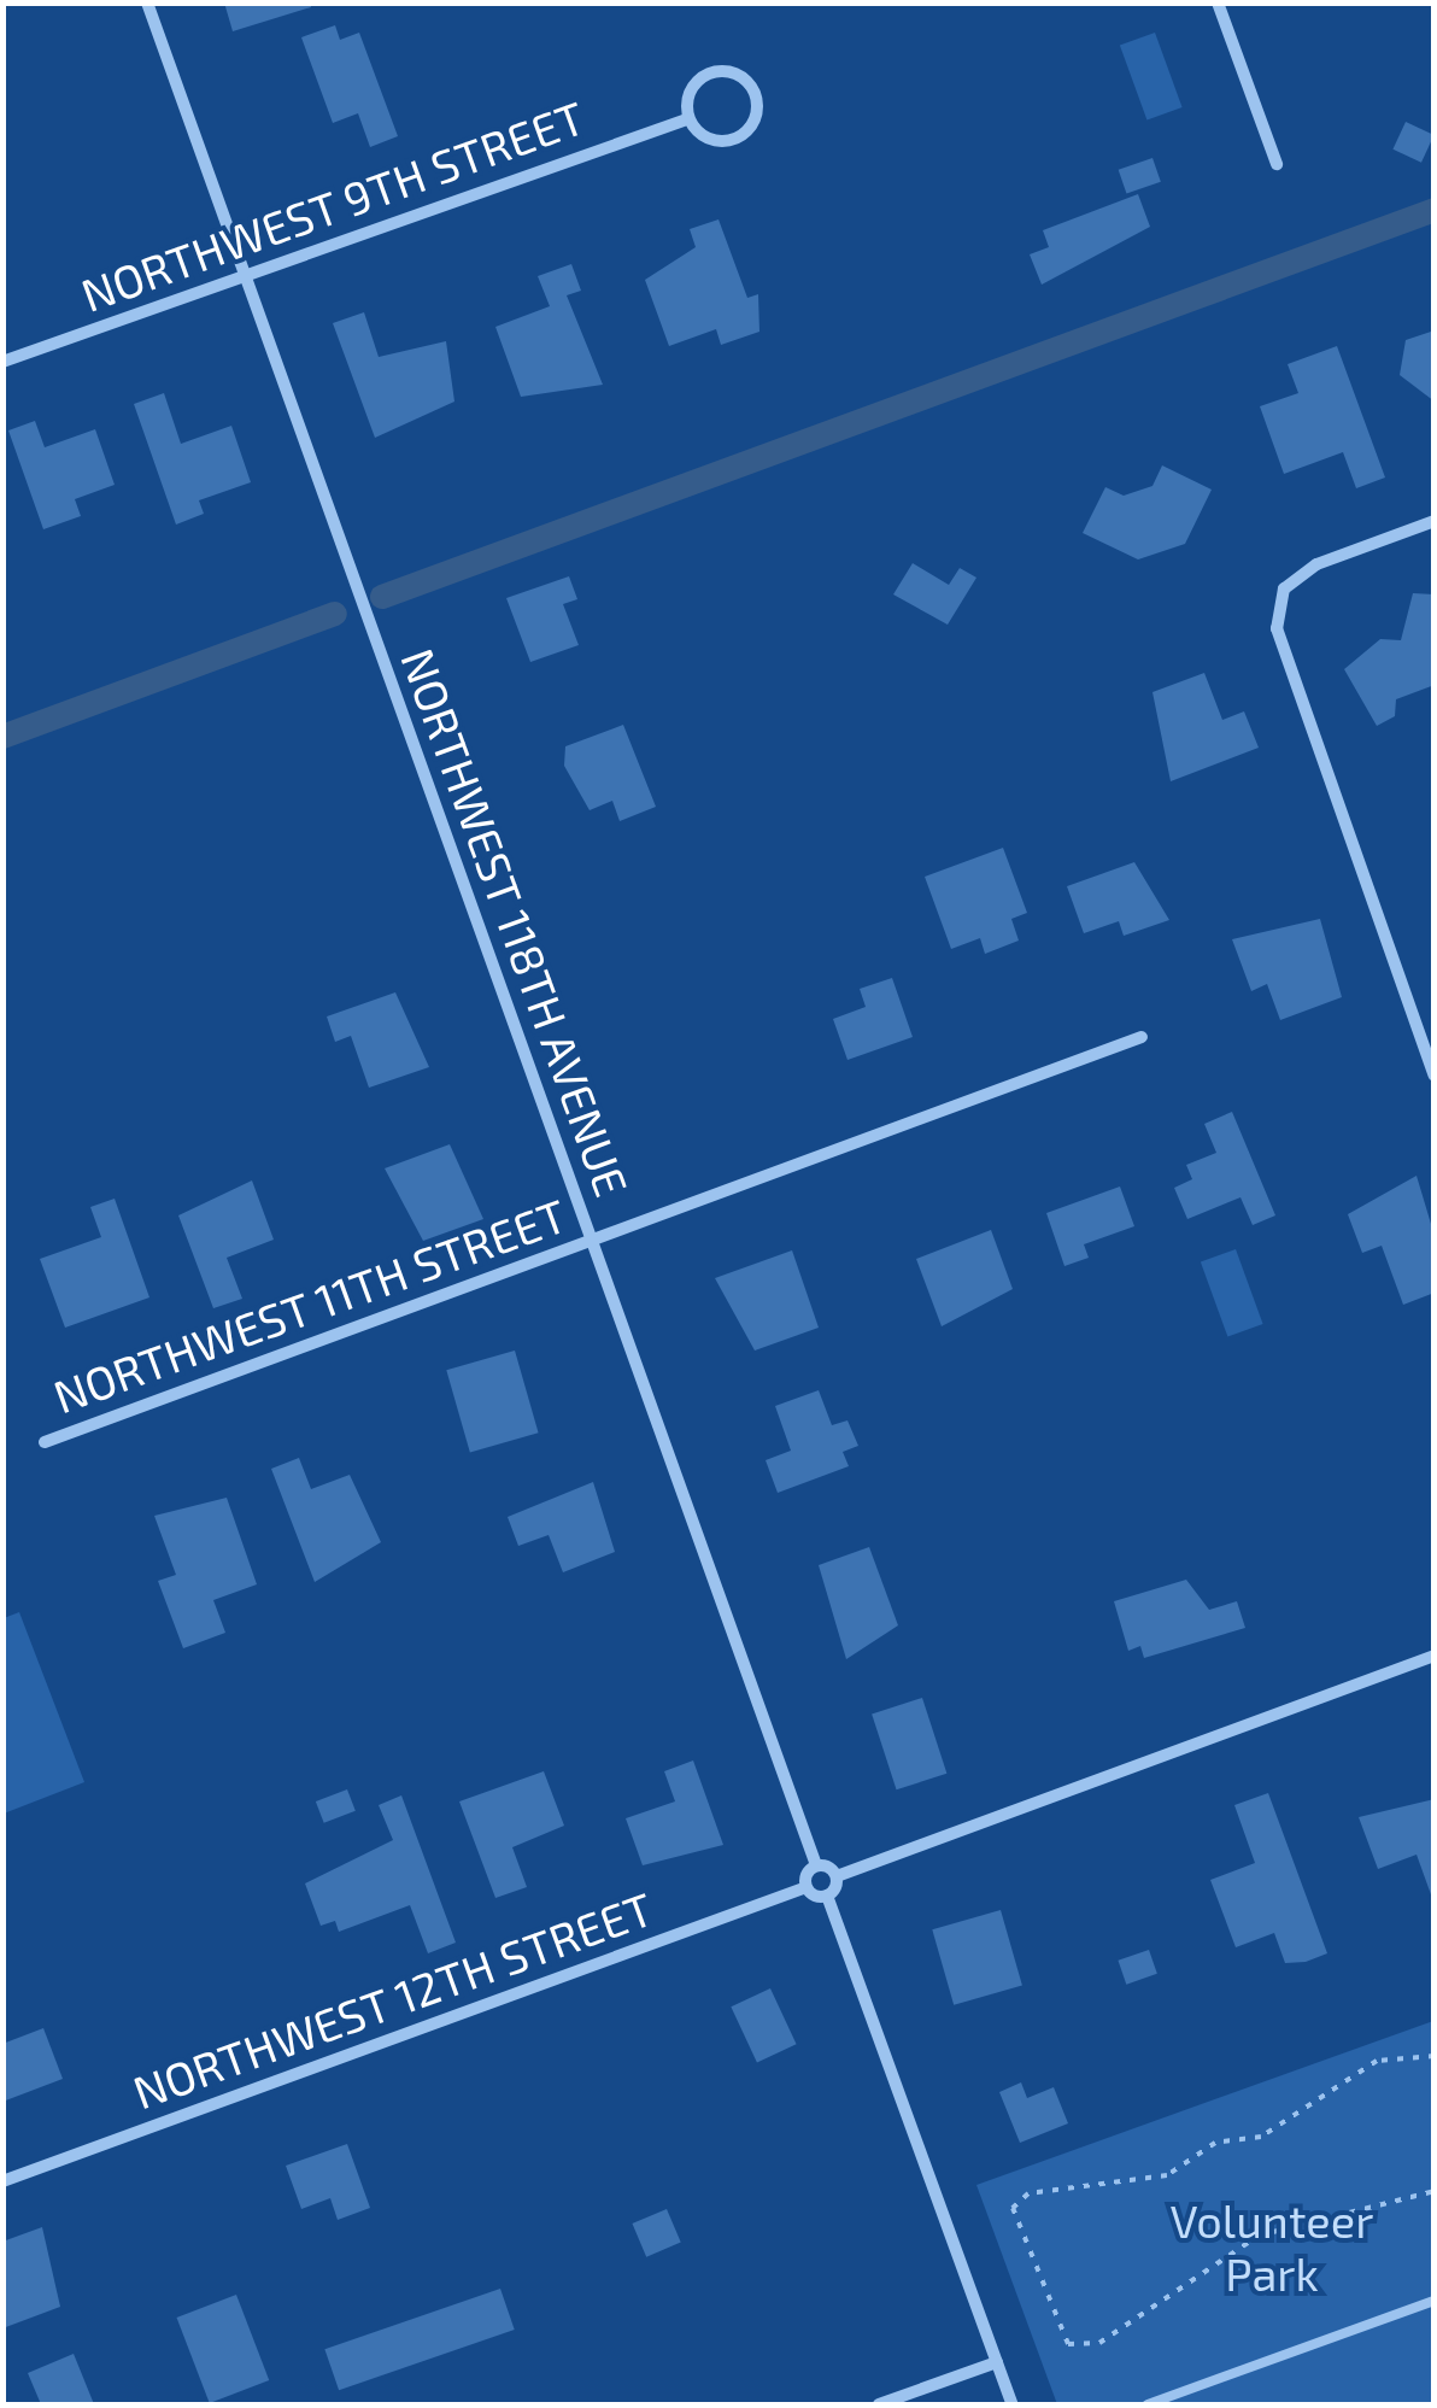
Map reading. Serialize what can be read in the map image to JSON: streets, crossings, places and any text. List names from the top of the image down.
{
  "streets": {
    "street": [
      "NORTHWEST 9TH STREET",
      "NORTHWEST 118TH AVENUE",
      "NORTHWEST 11TH STREET",
      "NORTHWEST 12TH STREET"
    ]
  },
  "crossings": [
    ["NORTHWEST 9TH STREET", "NORTHWEST 118TH AVENUE"],
    ["NORTHWEST 118TH AVENUE", "NORTHWEST 11TH STREET"]
  ],
  "parks": ["Volunteer Park"]
}
